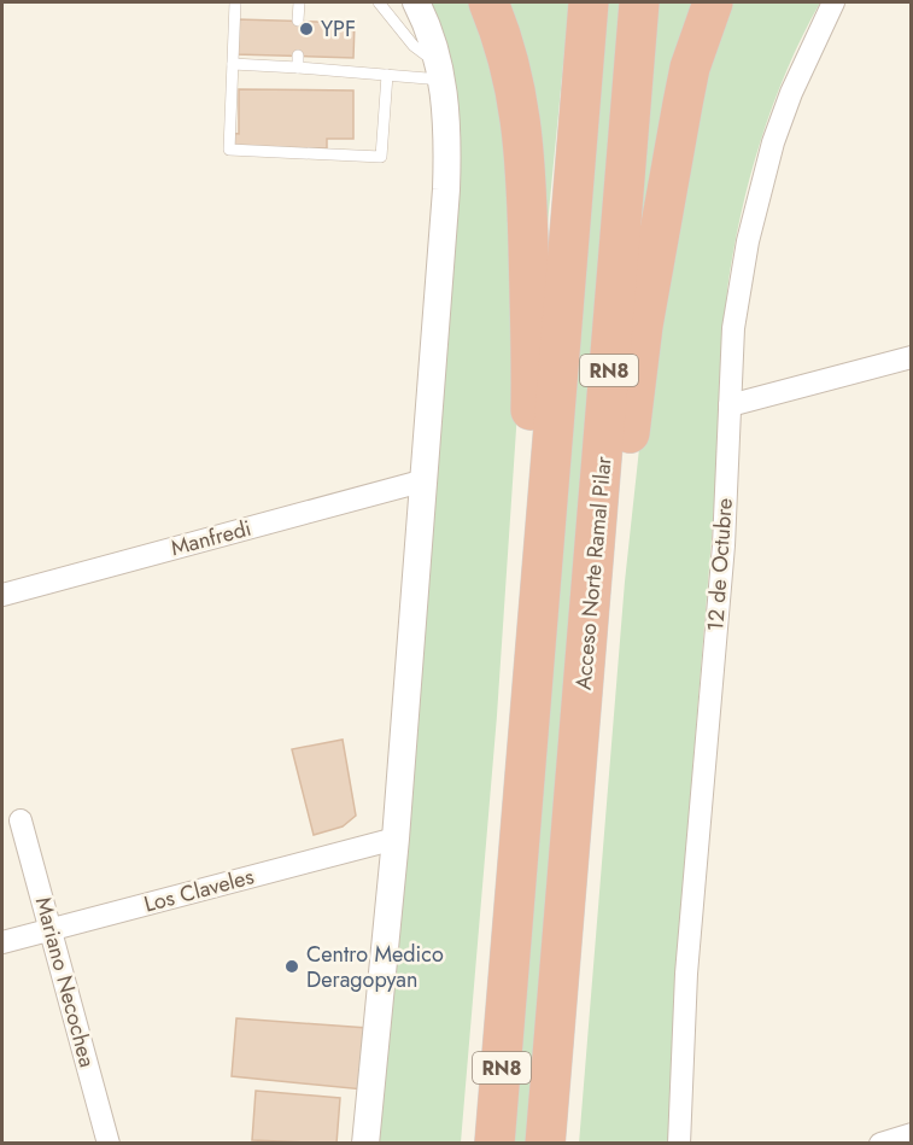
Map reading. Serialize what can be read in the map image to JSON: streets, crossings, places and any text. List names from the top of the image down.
{
  "streets": {
    "highway": ["RN8", "Acceso Norte Ramal Pilar"],
    "street": [
      "Manfredi",
      "12 de Octubre",
      "Los Claveles",
      "Mariano Necochea"
    ]
  },
  "crossings": [
    ["Los Claveles", "Mariano Necochea"]
  ],
  "places": ["YPF", "Centro Medico Deragopyan"]
}
